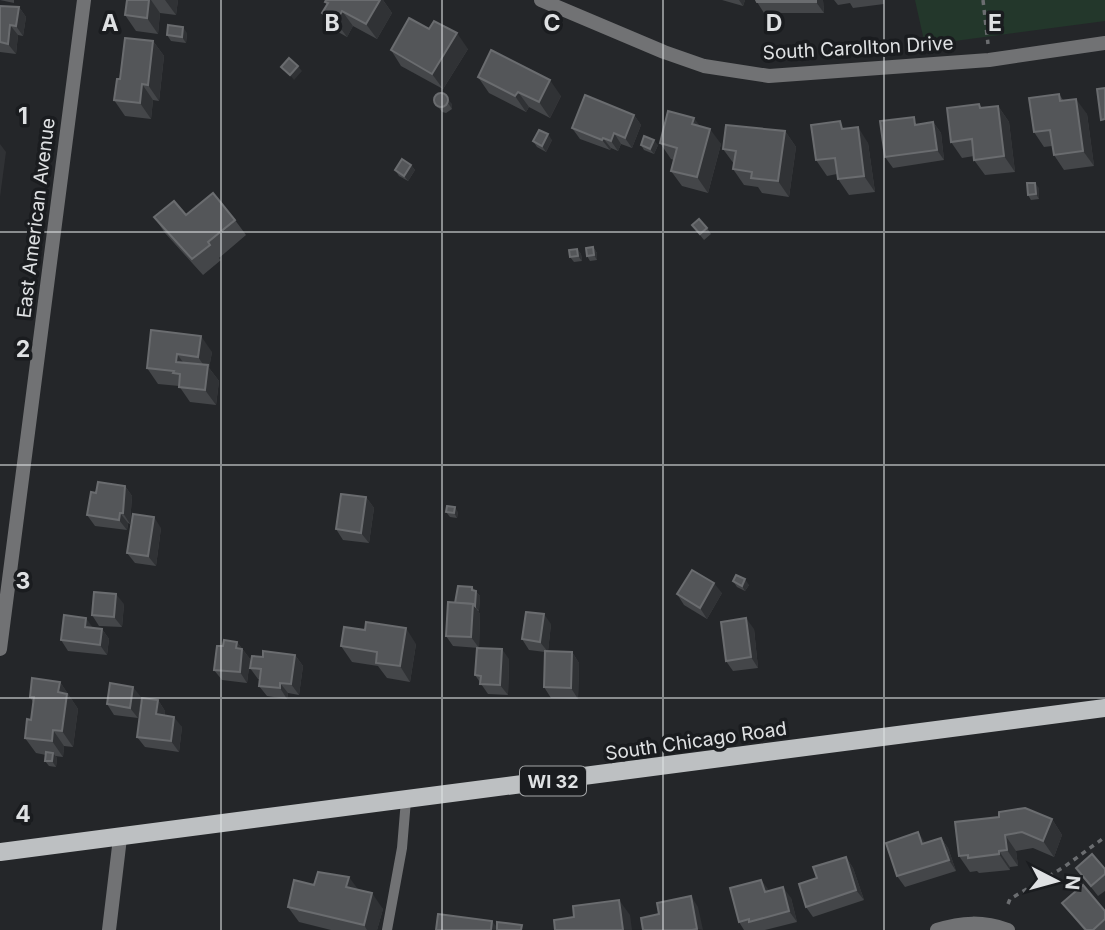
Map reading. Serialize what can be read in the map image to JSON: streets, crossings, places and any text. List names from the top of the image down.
{
  "streets": {
    "main road": ["South Chicago Road", "WI 32"],
    "street": ["South Carollton Drive", "East American Avenue"]
  },
  "north": "right",
  "grid": {
    "columns": [
      "A",
      "B",
      "C",
      "D",
      "E"
    ],
    "rows": [
      "1",
      "2",
      "3",
      "4"
    ]
  }
}
